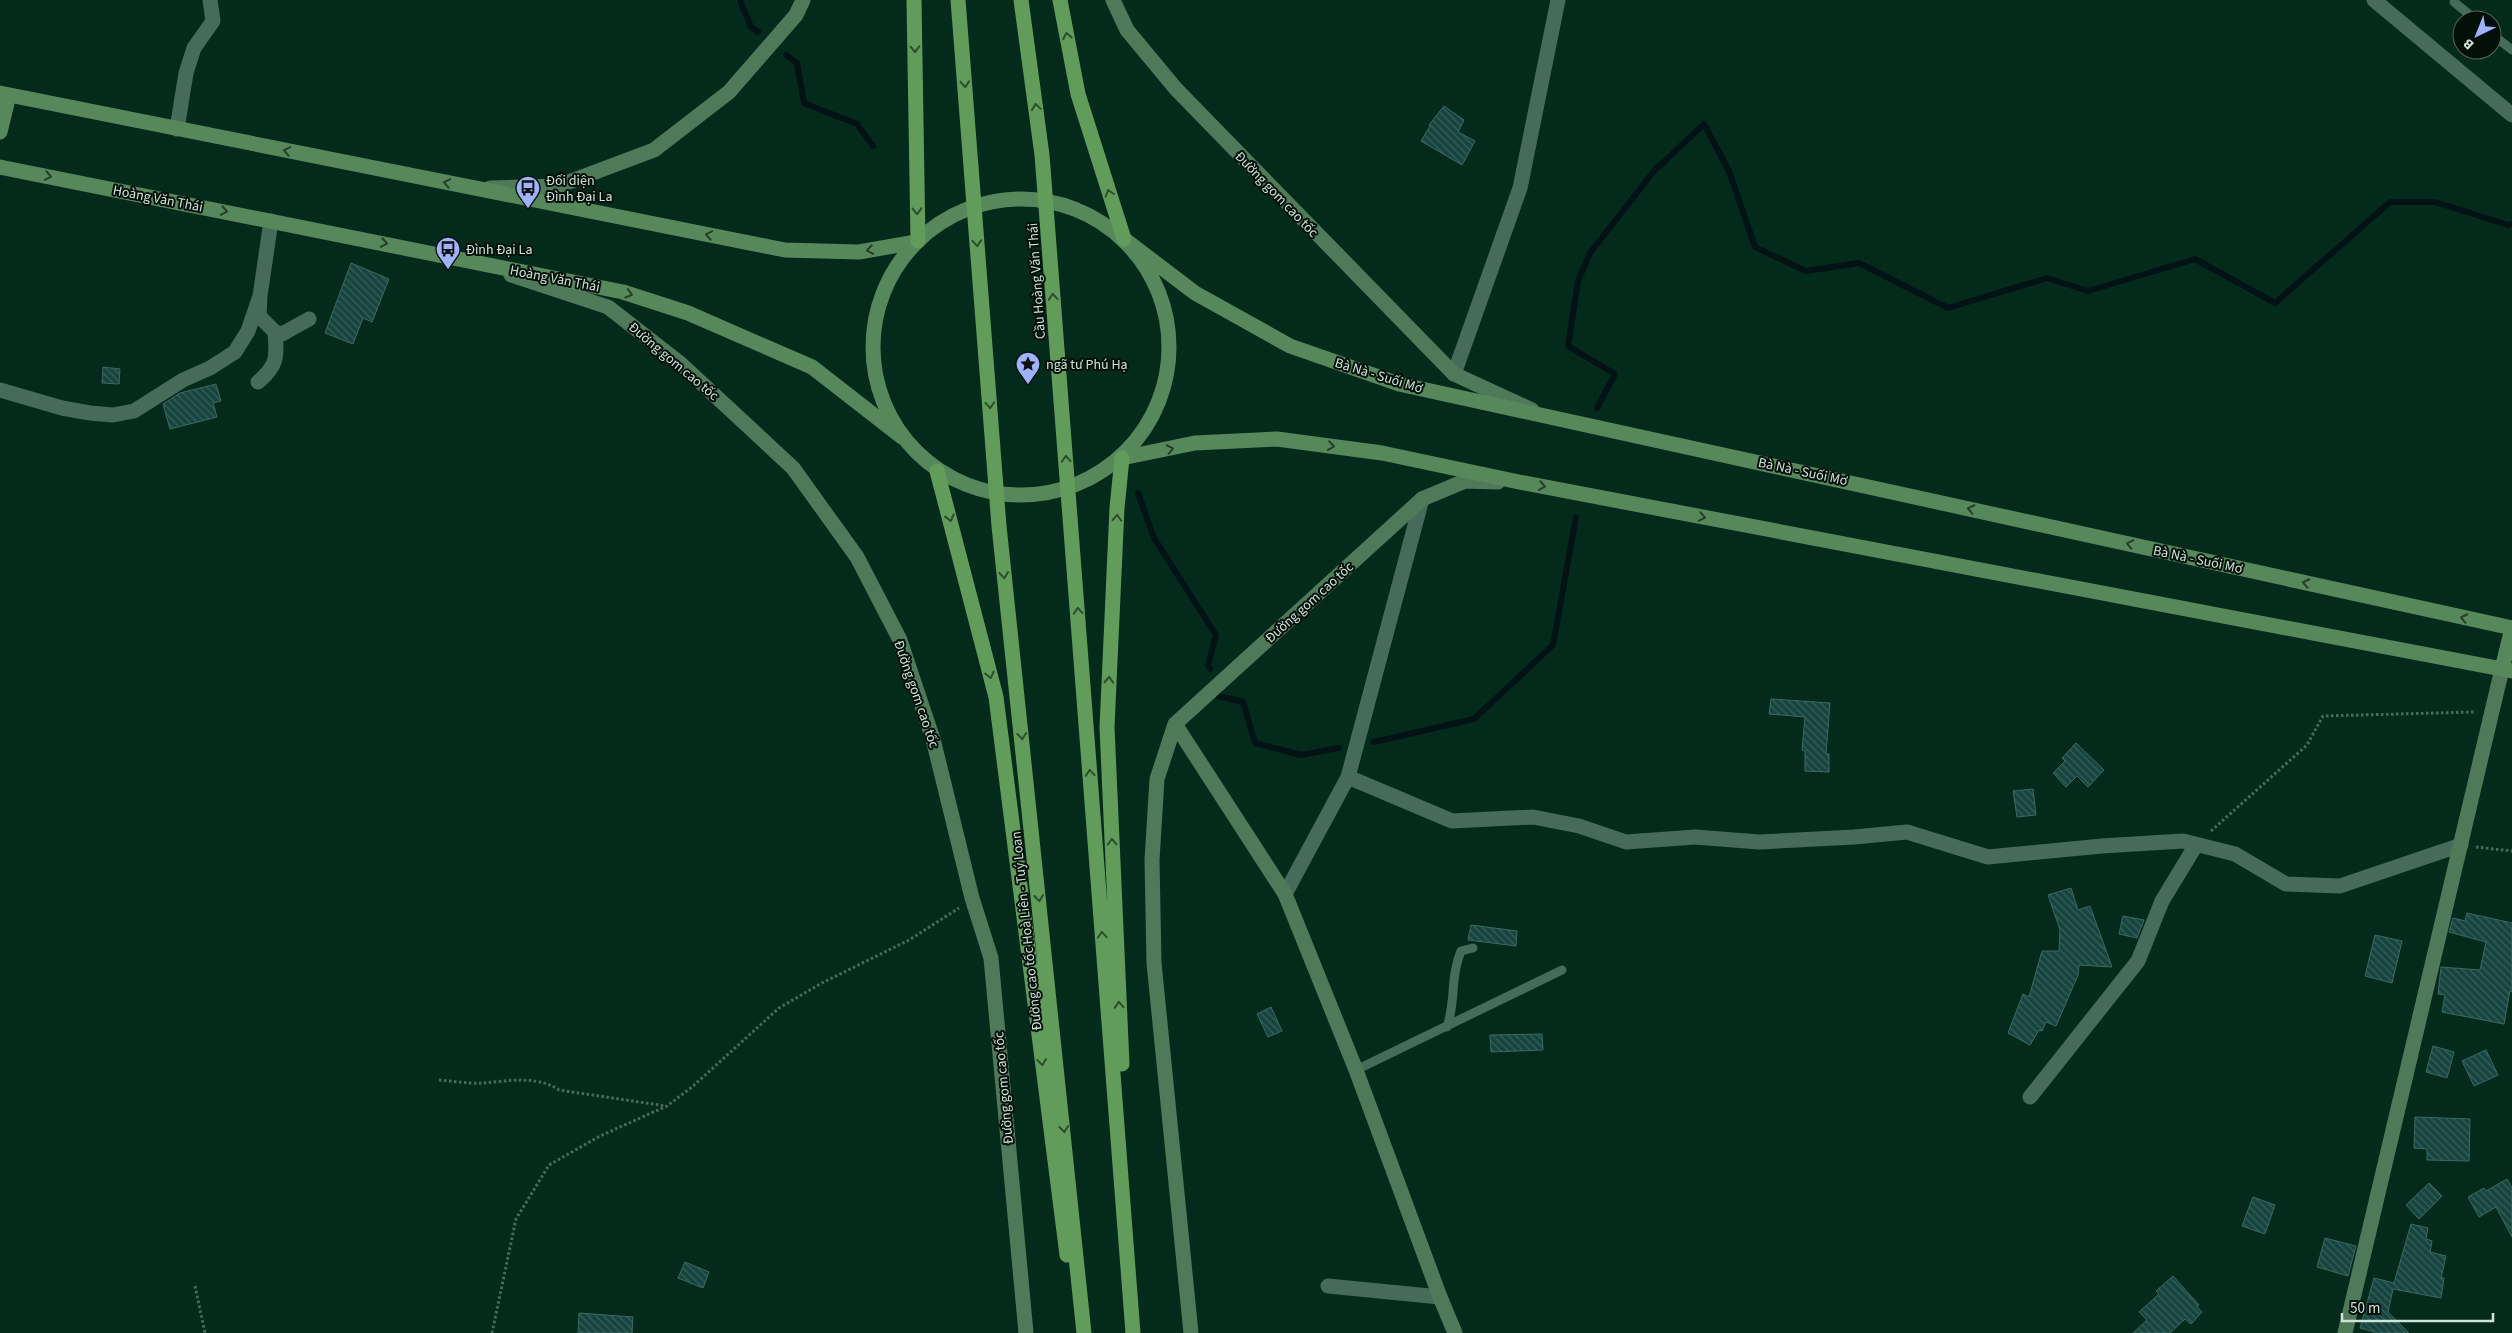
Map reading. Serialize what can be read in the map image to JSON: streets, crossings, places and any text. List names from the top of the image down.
{
  "streets": {
    "highway": ["Cầu Hoàng Văn Thái", "Đường cao tốc Hoà Liên - Tuý Loan"],
    "main road": ["Đường gom cao tốc", "Hoàng Văn Thái", "Bà Nà - Suối Mơ"]
  },
  "crossings": [
    ["Đường gom cao tốc", "Hoàng Văn Thái"],
    ["Đường gom cao tốc", "Bà Nà - Suối Mơ"],
    ["Hoàng Văn Thái", "Bà Nà - Suối Mơ"]
  ],
  "places": {
    "bus stop": ["Đối diện Đình Đại La", "Đình Đại La"],
    "place": ["ngã tư Phú Hạ"]
  },
  "scale_bar": "50 m",
  "north": "bottom left"
}
